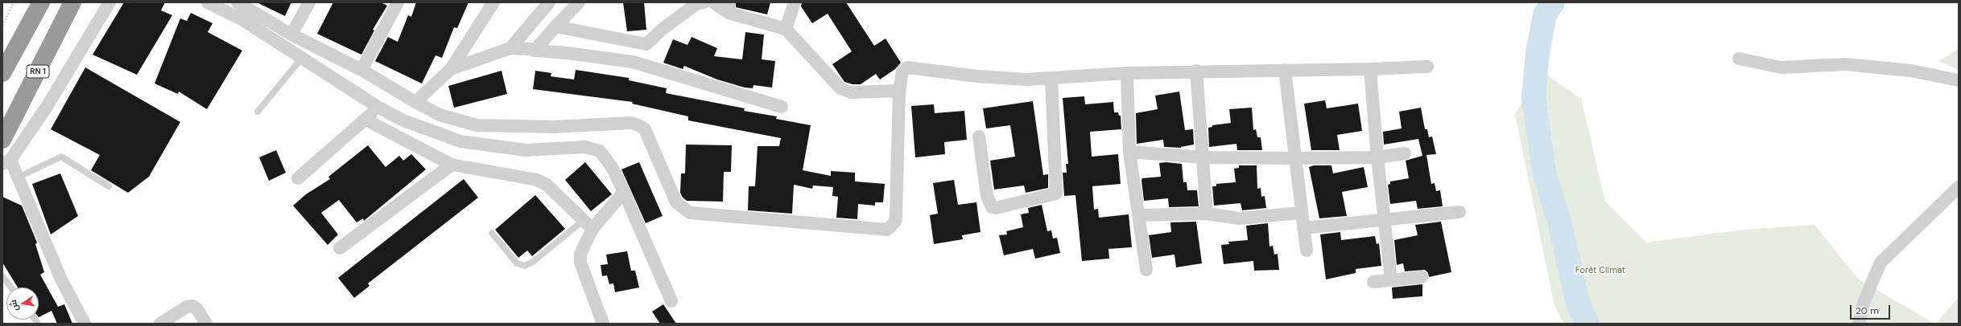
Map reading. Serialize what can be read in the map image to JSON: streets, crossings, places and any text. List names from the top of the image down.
{
  "streets": {
    "highway": ["RN 1"]
  },
  "parks": ["Forêt Climat"],
  "scale_bar": "20 m",
  "north": "left"
}
